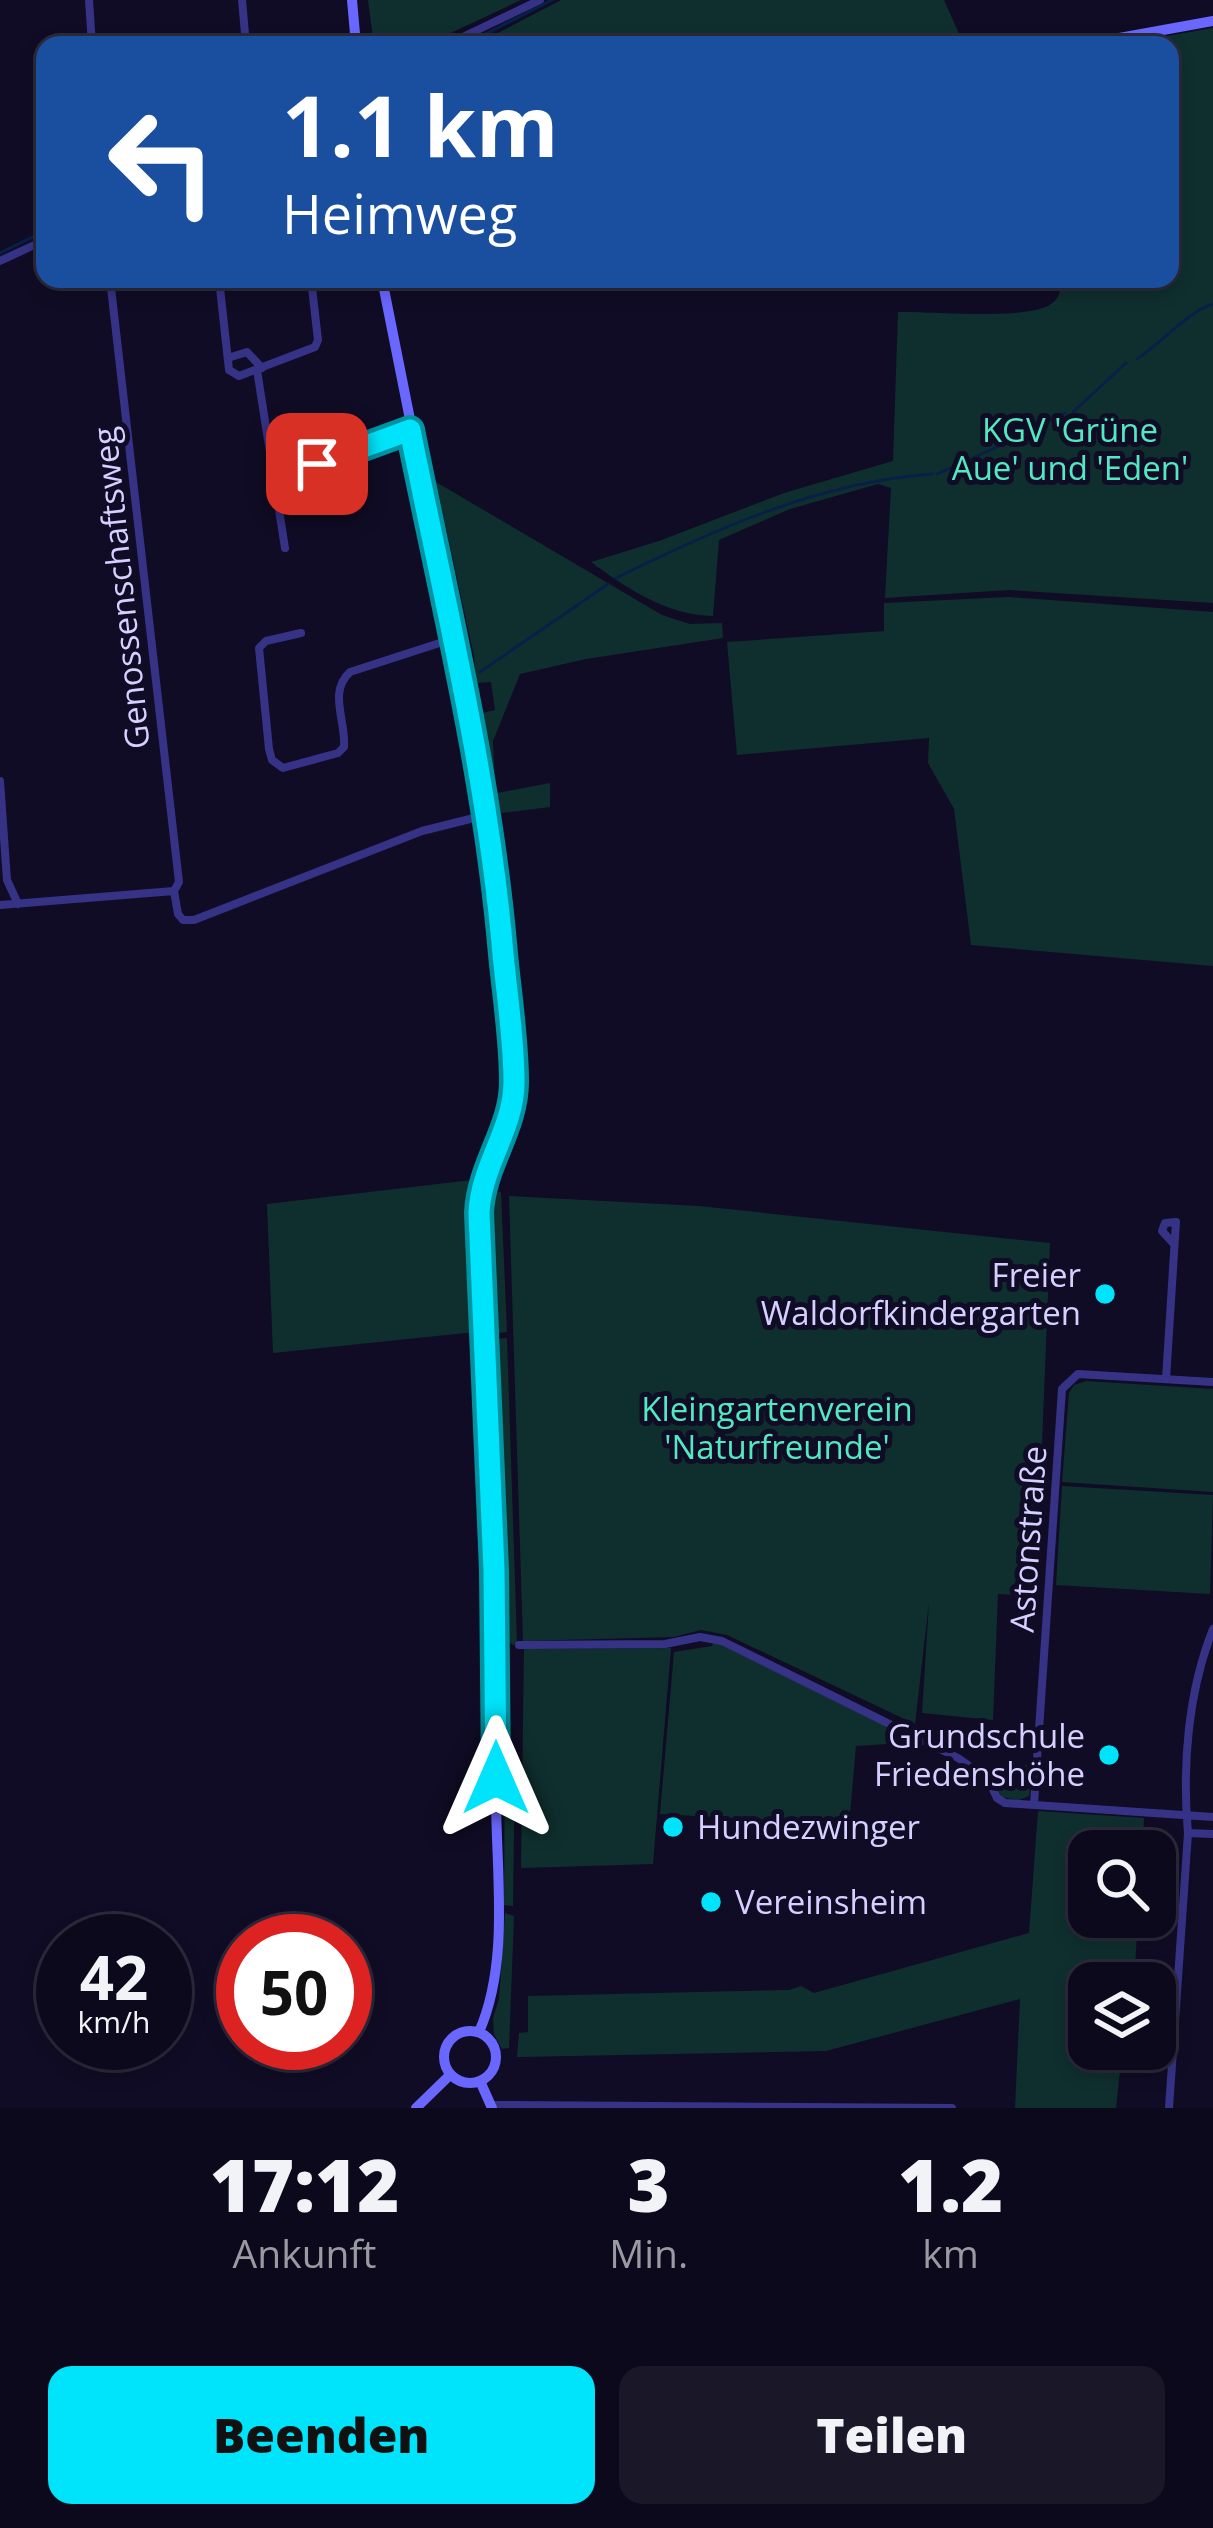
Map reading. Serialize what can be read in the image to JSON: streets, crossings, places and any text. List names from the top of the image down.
{
  "streets": {
    "street": ["Genossenschaftsweg", "Astonstraße"]
  },
  "parks": ["KGV 'Grüne Aue' und 'Eden'", "Kleingartenverein 'Naturfreunde'"],
  "places": [
    "Freier Waldorfkindergarten",
    "Grundschule Friedenshöhe",
    "Hundezwinger",
    "Vereinsheim"
  ],
  "page": {
    "turn": ["1.1 km", "Heimweg"],
    "speed": "42 km/h",
    "limit": "50",
    "eta": [
      "17:12",
      "Ankunft",
      "3",
      "Min.",
      "1.2",
      "km"
    ],
    "buttons": ["Beenden", "Teilen"]
  }
}
